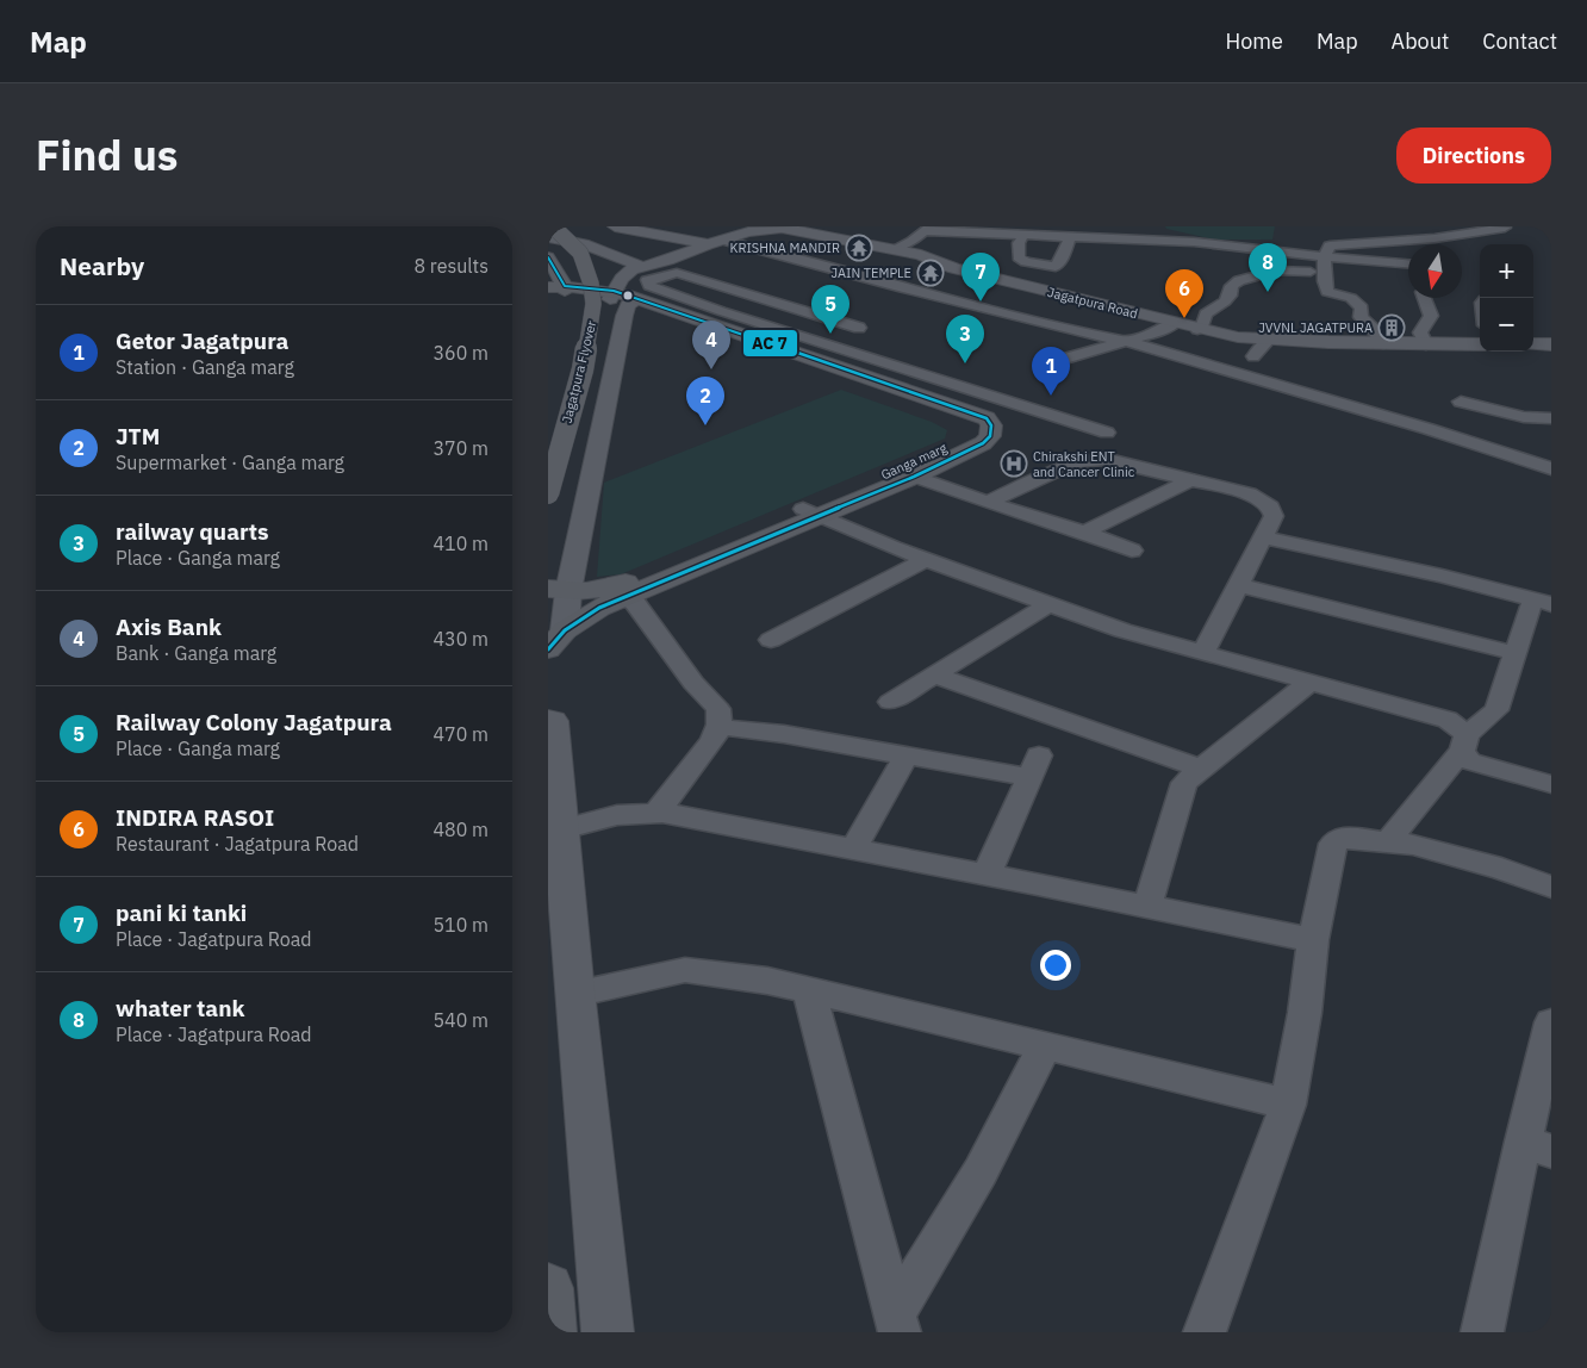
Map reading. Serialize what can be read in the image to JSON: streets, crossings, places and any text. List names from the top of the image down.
{
  "streets": {
    "main road": ["Jagatpura Flyover", "Ganga marg"],
    "street": ["Jagatpura Road"]
  },
  "places": {
    "temple": ["KRISHNA MANDIR", "JAIN TEMPLE"],
    "building": ["JVVNL JAGATPURA"],
    "hospital": ["Chirakshi ENT and Cancer Clinic"]
  },
  "north": "bottom",
  "page": {
    "header": "Map",
    "nav": [
      "Home",
      "Map",
      "About",
      "Contact"
    ],
    "title": "Find us",
    "buttons": "Directions",
    "heading": ["Nearby", "8 results"],
    "pins": [
      "8",
      "7",
      "6",
      "5",
      "3",
      "4",
      "1",
      "2"
    ],
    "map_buttons": ["+", "−"],
    "list": [
      {
        "mark": "1",
        "name": "Getor Jagatpura",
        "note": "Station · Ganga marg",
        "value": "360 m"
      },
      {
        "mark": "2",
        "name": "JTM",
        "note": "Supermarket · Ganga marg",
        "value": "370 m"
      },
      {
        "mark": "3",
        "name": "railway quarts",
        "note": "Place · Ganga marg",
        "value": "410 m"
      },
      {
        "mark": "4",
        "name": "Axis Bank",
        "note": "Bank · Ganga marg",
        "value": "430 m"
      },
      {
        "mark": "5",
        "name": "Railway Colony Jagatpura",
        "note": "Place · Ganga marg",
        "value": "470 m"
      },
      {
        "mark": "6",
        "name": "INDIRA RASOI",
        "note": "Restaurant · Jagatpura Road",
        "value": "480 m"
      },
      {
        "mark": "7",
        "name": "pani ki tanki",
        "note": "Place · Jagatpura Road",
        "value": "510 m"
      },
      {
        "mark": "8",
        "name": "whater tank",
        "note": "Place · Jagatpura Road",
        "value": "540 m"
      }
    ]
  }
}
